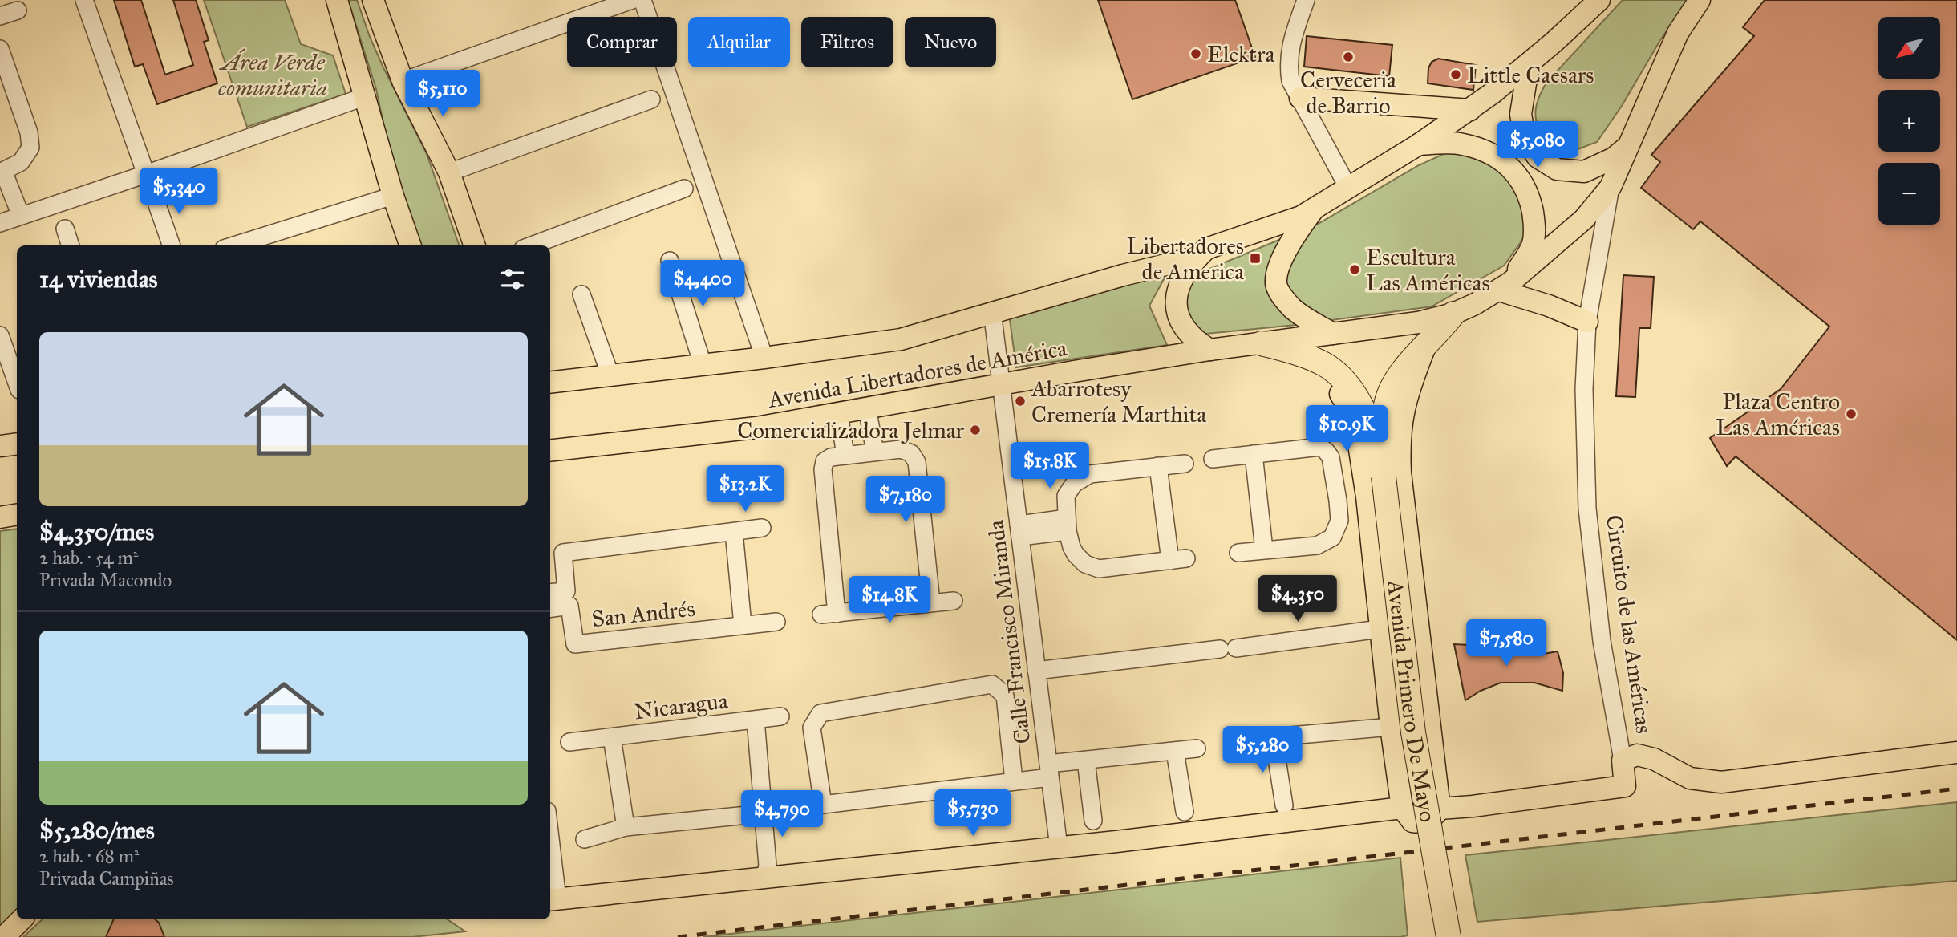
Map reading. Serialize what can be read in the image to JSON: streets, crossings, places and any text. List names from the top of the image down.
{
  "streets": {
    "highway": ["Avenida Primero De Mayo"],
    "main road": ["Avenida Libertadores de América", "Circuito de las Américas"],
    "street": ["San Andrés", "Calle Francisco Miranda", "Nicaragua"]
  },
  "crossings": [
    ["Avenida Libertadores de América", "Calle Francisco Miranda"],
    ["Avenida Libertadores de América", "Avenida Primero De Mayo"]
  ],
  "parks": ["Área Verde comunitaria"],
  "places": {
    "other": [
      "Elektra",
      "Cerveceria de Barrio",
      "Little Caesars",
      "Escultura Las Américas",
      "Abarrotesy Cremería Marthita",
      "Plaza Centro Las Américas",
      "Comercializadora Jelmar"
    ],
    "transit": ["Libertadores de America"]
  },
  "north": "bottom left",
  "page": {
    "map_buttons": ["+", "−"],
    "chip": [
      "Comprar",
      "Alquilar",
      "Filtros",
      "Nuevo"
    ],
    "price": [
      "$5,110",
      "$5,080",
      "$5,340",
      "$4,400",
      "$10.9K",
      "$15.8K",
      "$13.2K",
      "$7,180",
      "$4,350",
      "$14.8K",
      "$7,580",
      "$5,280",
      "$5,730",
      "$4,790"
    ],
    "heading": "14 viviendas",
    "list": [
      {
        "name": "$4,350/mes",
        "note": "2 hab. · 54 m² · Privada Macondo"
      },
      {
        "name": "$5,280/mes",
        "note": "2 hab. · 68 m² · Privada Campiñas"
      }
    ]
  }
}
